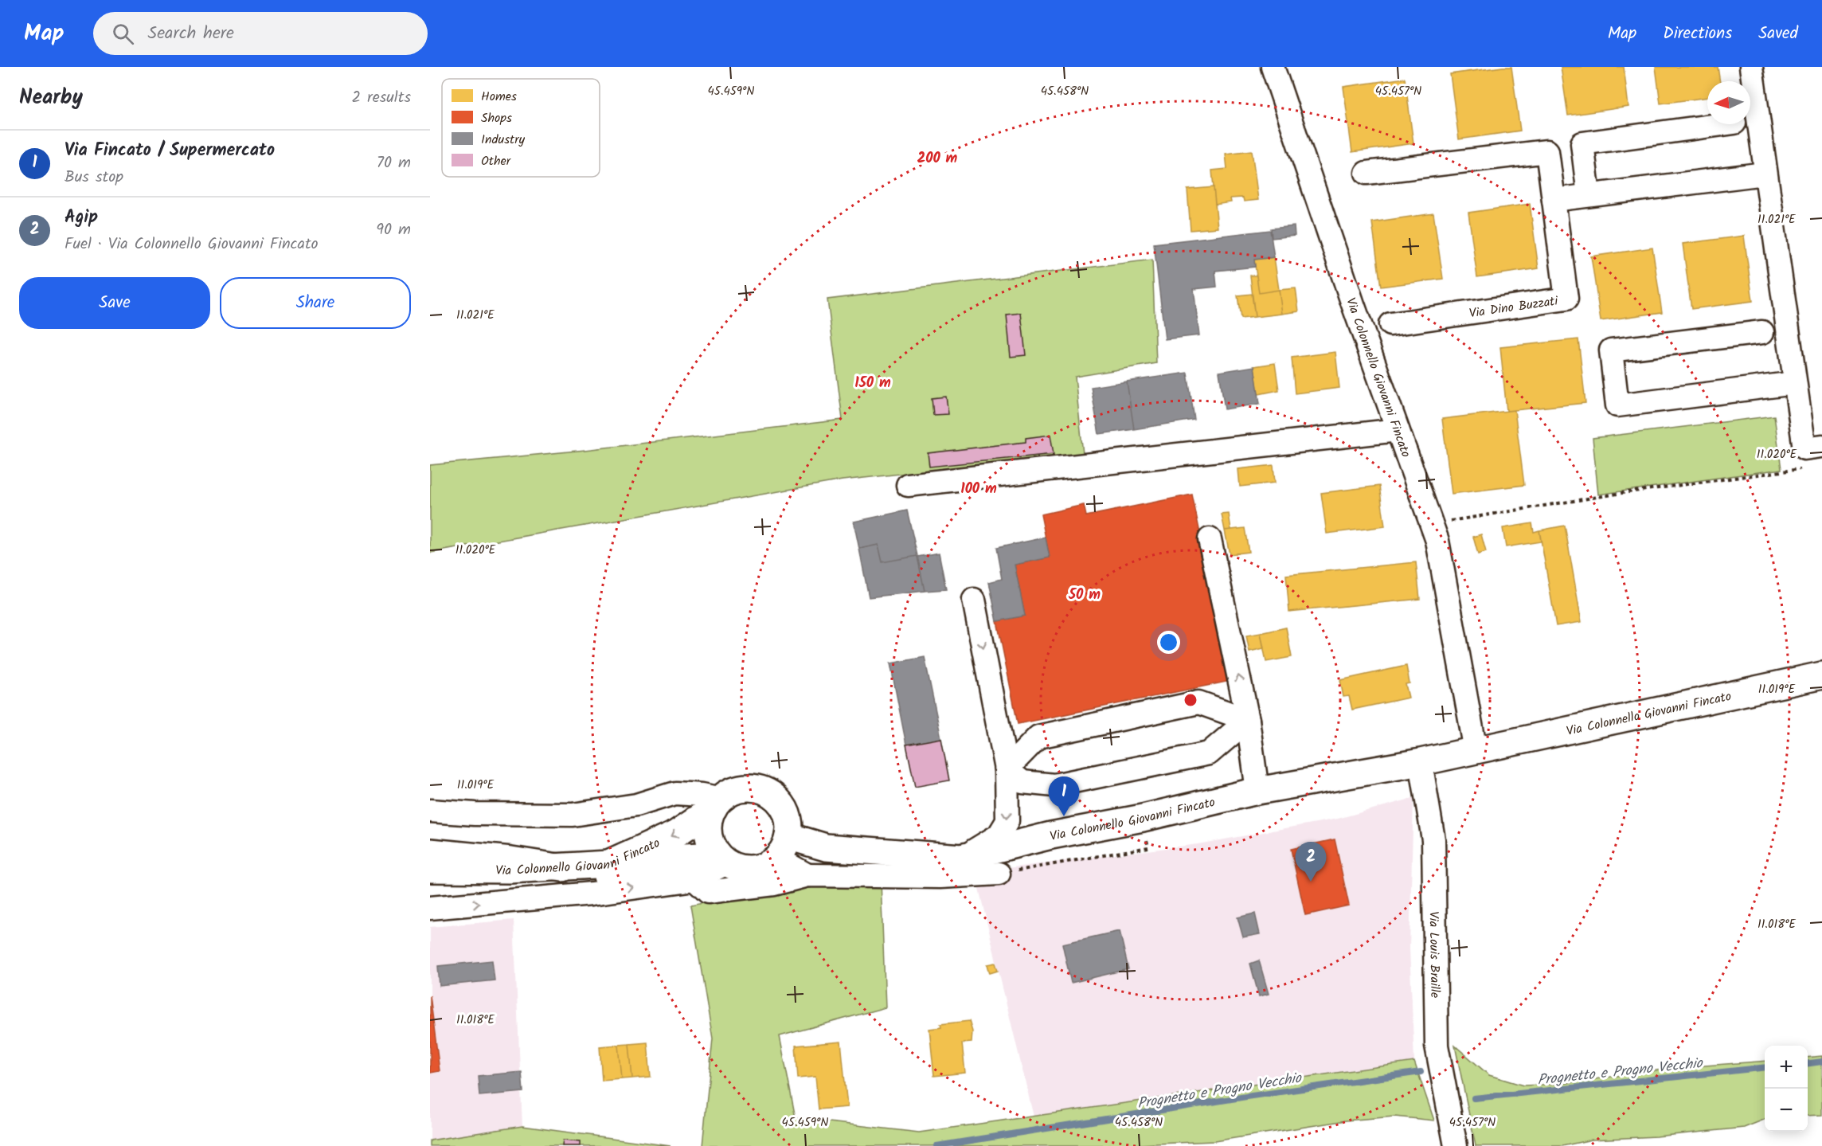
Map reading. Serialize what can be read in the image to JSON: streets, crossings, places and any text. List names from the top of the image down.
{
  "streets": {
    "main road": ["Via Colonnello Giovanni Fincato"],
    "street": ["Via Dino Buzzati", "Via Louis Braille"]
  },
  "crossings": [
    ["Via Colonnello Giovanni Fincato", "Via Louis Braille"]
  ],
  "water": ["Prognetto e Progno Vecchio"],
  "legend": [
    "Homes",
    "Shops",
    "Industry",
    "Other"
  ],
  "north": "left",
  "page": {
    "header": "Map",
    "search": "Search here",
    "nav": ["Map", "Directions", "Saved"],
    "heading": ["Nearby", "2 results"],
    "list": [
      {
        "mark": "1",
        "name": "Via Fincato / Supermercato",
        "note": "Bus stop",
        "value": "70 m"
      },
      {
        "mark": "2",
        "name": "Agip",
        "note": "Fuel · Via Colonnello Giovanni Fincato",
        "value": "90 m"
      }
    ],
    "buttons": ["Save", "Share"],
    "pins": ["1", "2"],
    "map_buttons": ["+", "−"]
  },
  "coordinates": [
    "45.459°N",
    "45.458°N",
    "45.457°N",
    "11.021°E",
    "11.020°E",
    "11.019°E",
    "11.018°E"
  ],
  "rings": [
    "200 m",
    "150 m",
    "100 m",
    "50 m"
  ]
}
